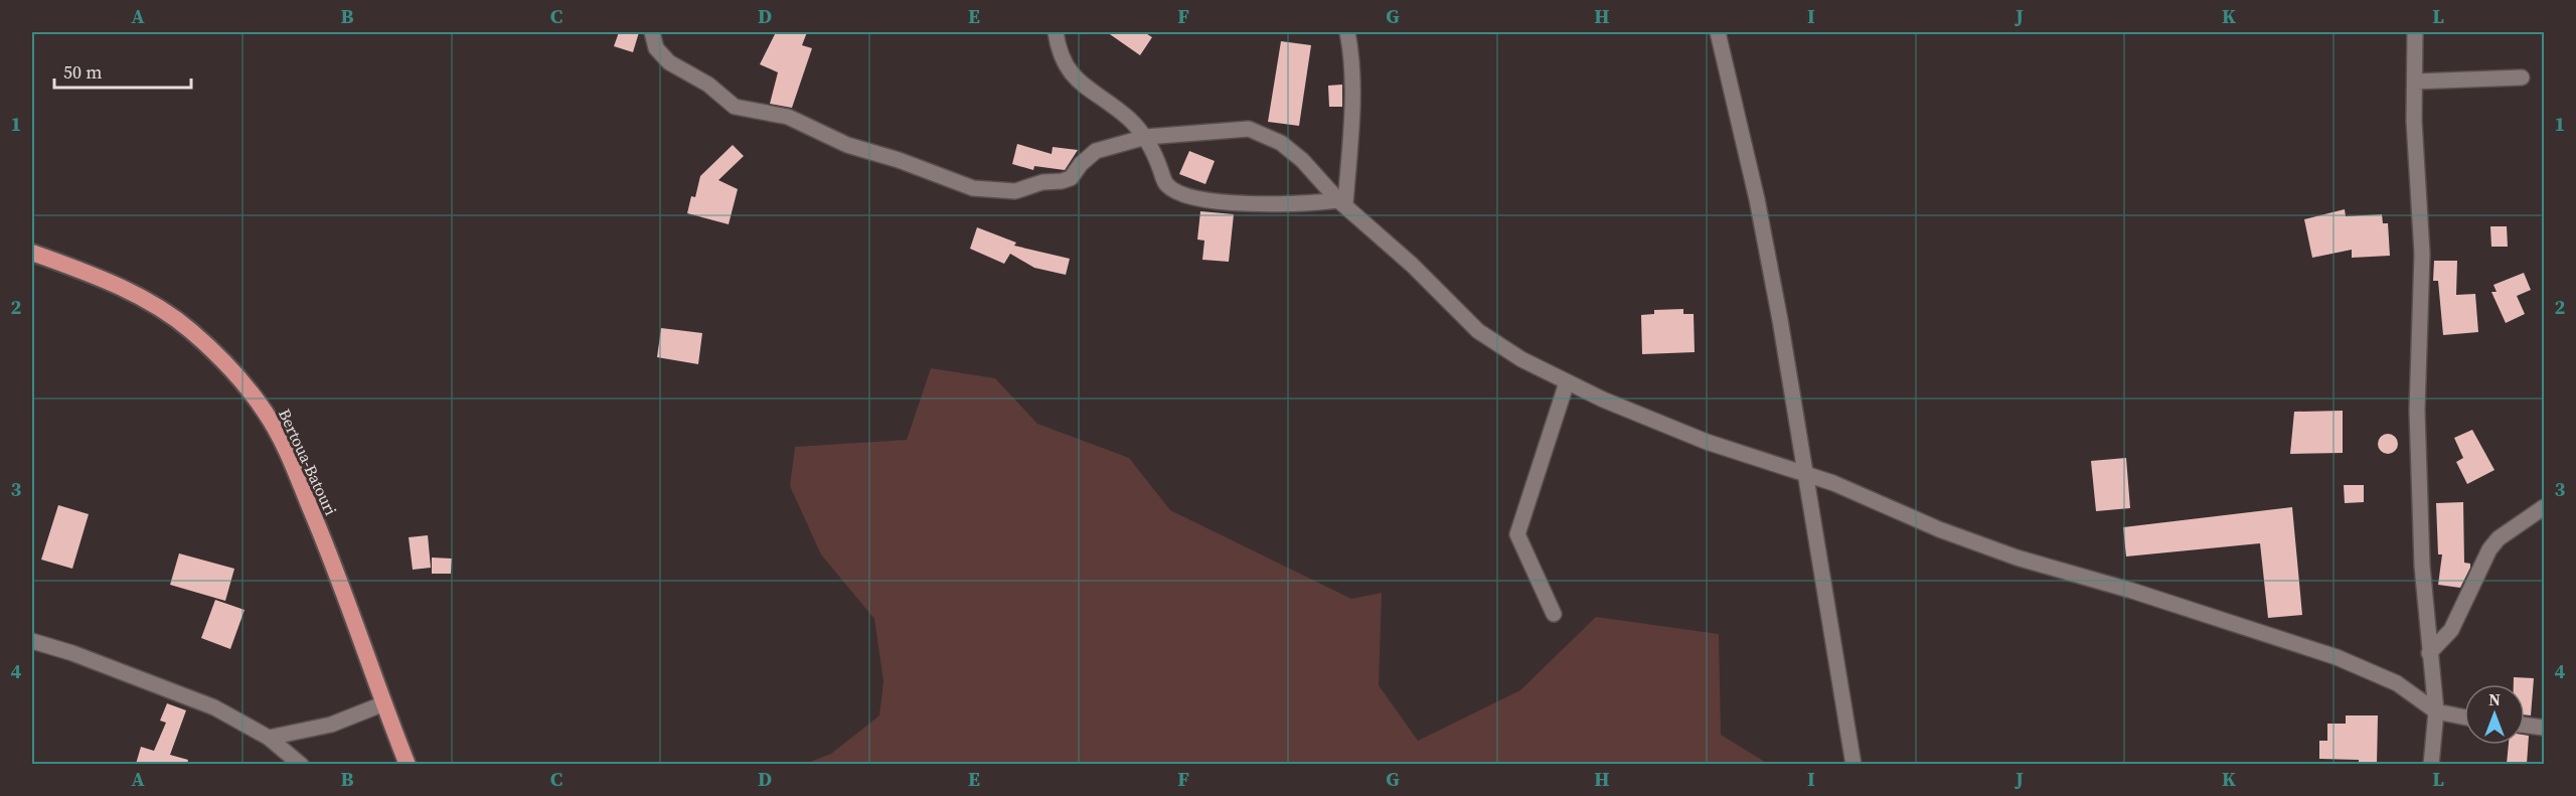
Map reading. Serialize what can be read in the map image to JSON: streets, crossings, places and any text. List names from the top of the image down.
{
  "streets": {
    "highway": ["Bertoua-Batouri"]
  },
  "scale_bar": "50 m",
  "north": "top",
  "grid": {
    "columns": [
      "A",
      "B",
      "C",
      "D",
      "E",
      "F",
      "G",
      "H",
      "I",
      "J",
      "K",
      "L"
    ],
    "rows": [
      "1",
      "2",
      "3",
      "4"
    ]
  }
}
